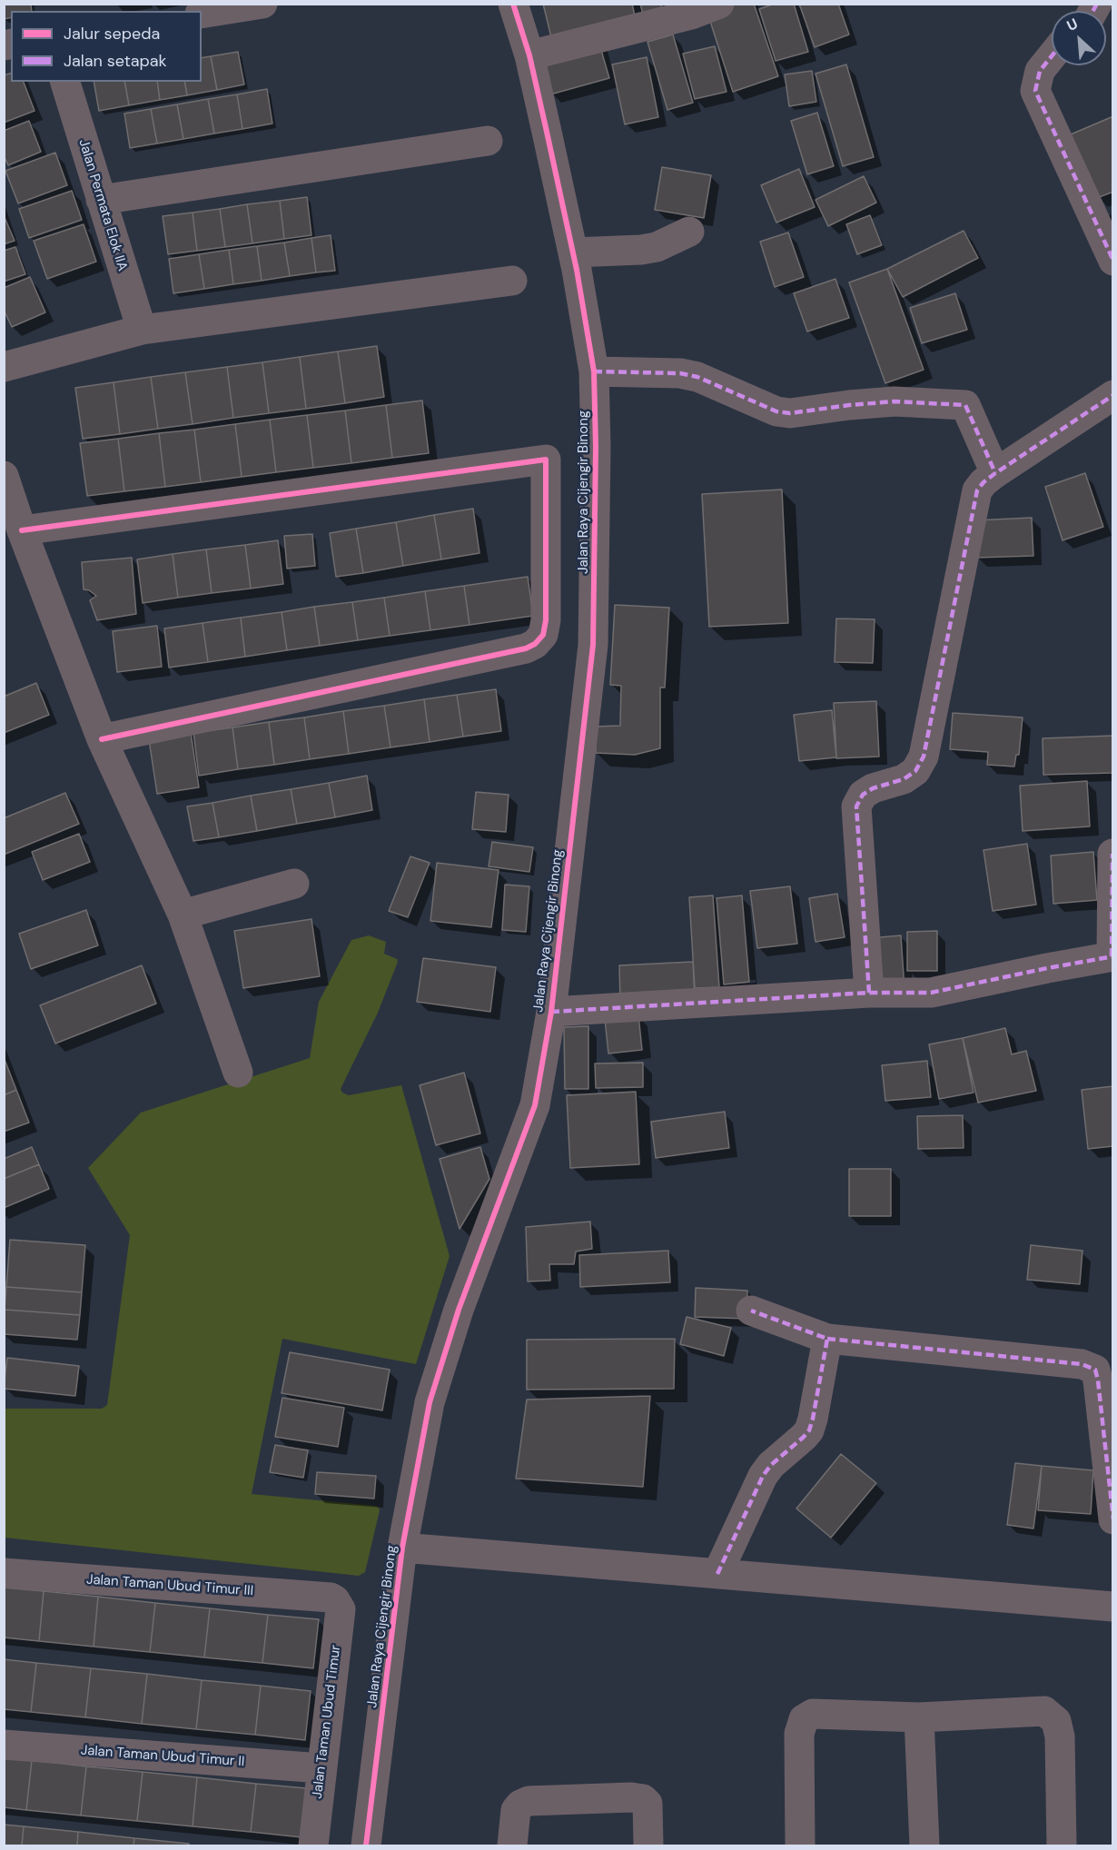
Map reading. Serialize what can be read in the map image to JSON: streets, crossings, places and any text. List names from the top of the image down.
{
  "streets": {
    "street": [
      "Jalan Permata Elok IIA",
      "Jalan Raya Cijengir Binong",
      "Jalan Taman Ubud Timur III",
      "Jalan Taman Ubud Timur",
      "Jalan Taman Ubud Timur II"
    ]
  },
  "crossings": [
    ["Jalan Taman Ubud Timur III", "Jalan Taman Ubud Timur"],
    ["Jalan Taman Ubud Timur", "Jalan Taman Ubud Timur II"]
  ],
  "legend": ["Jalur sepeda", "Jalan setapak"],
  "north": "top left"
}
